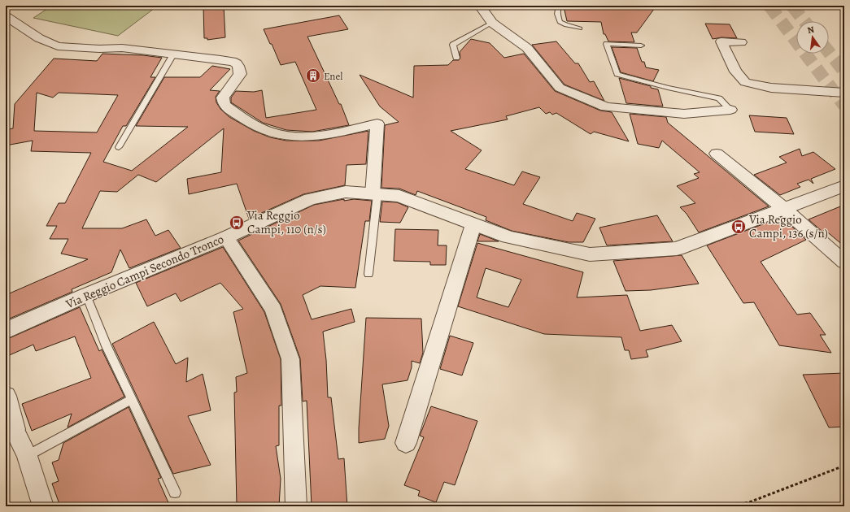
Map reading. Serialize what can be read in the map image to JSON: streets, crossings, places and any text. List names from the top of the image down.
{
  "streets": {
    "street": ["Via Reggio Campi Secondo Tronco"]
  },
  "places": {
    "building": ["Enel"],
    "bus stop": ["Via Reggio Campi, 110 (n/s)", "Via Reggio Campi, 136 (s/n)"]
  },
  "north": "top"
}
